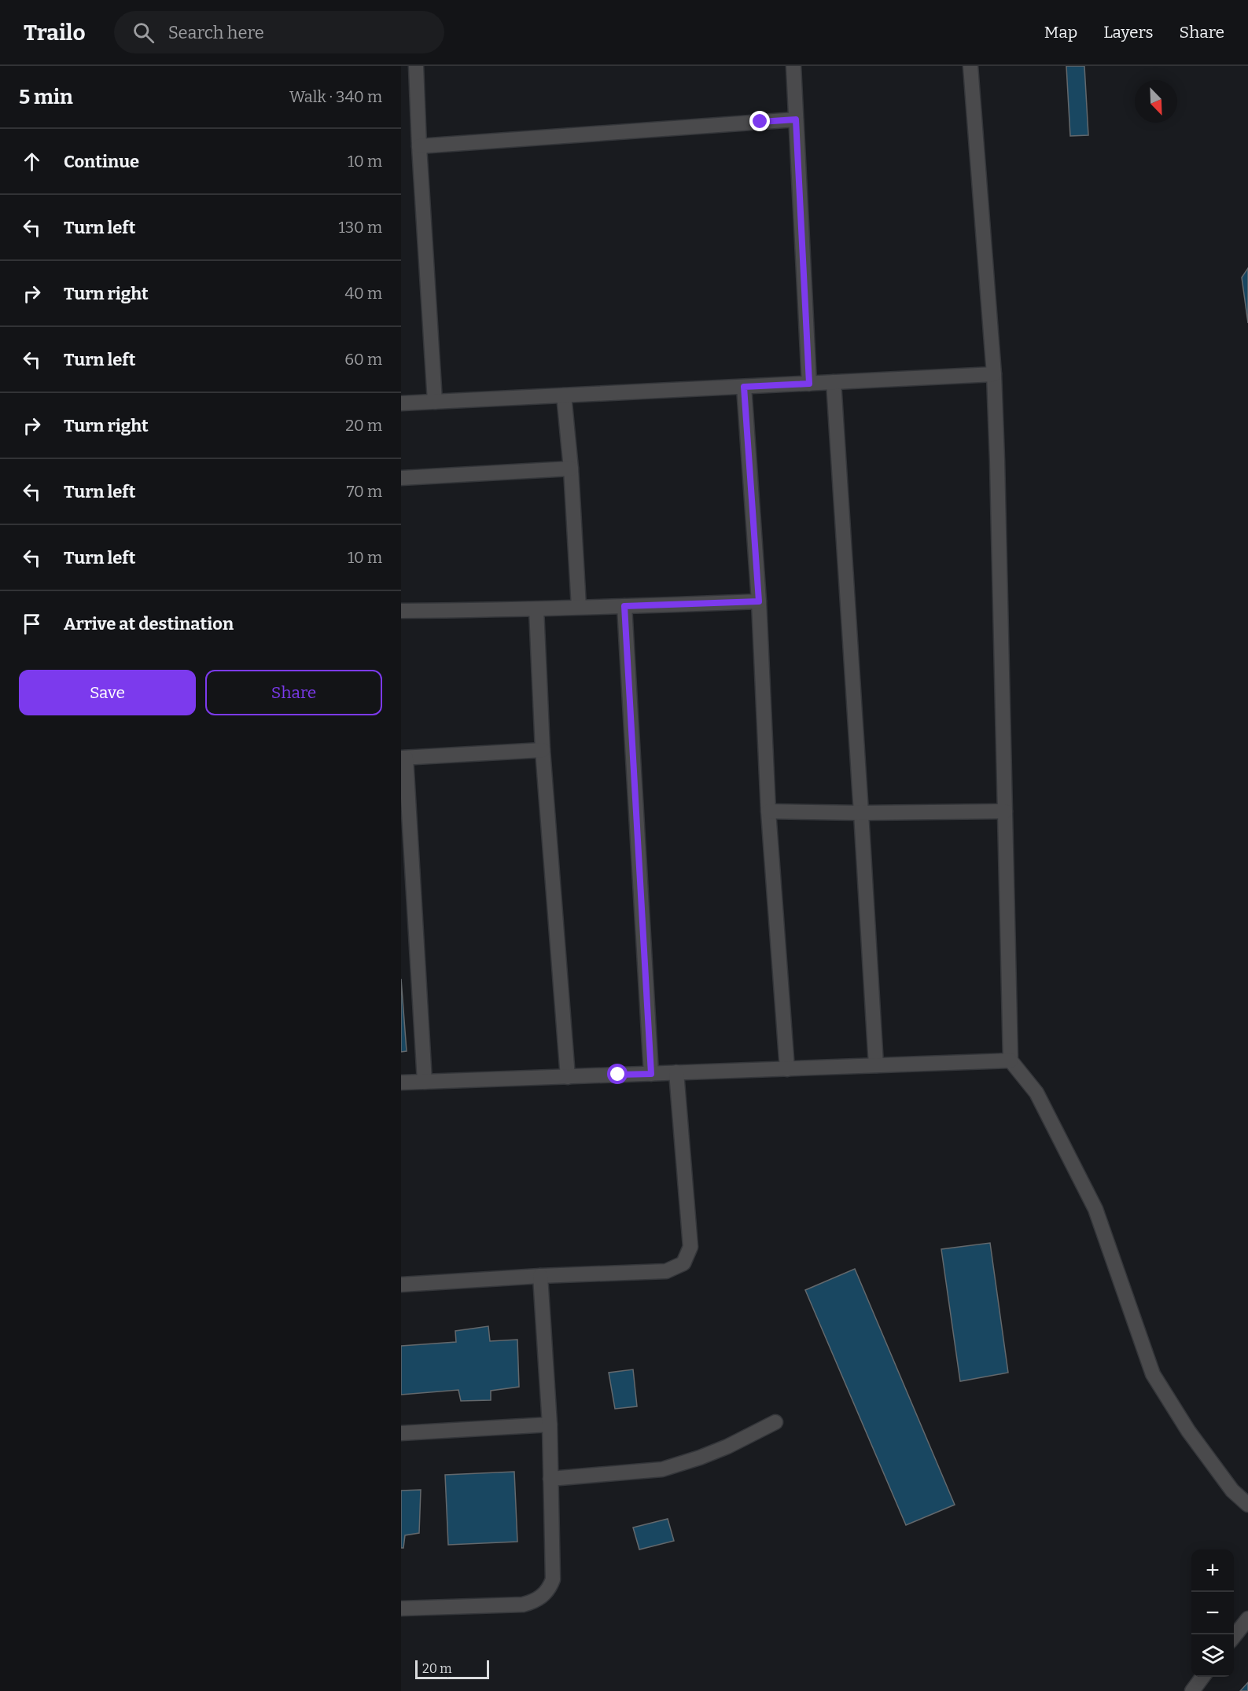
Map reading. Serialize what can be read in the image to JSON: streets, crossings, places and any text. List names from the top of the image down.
{
  "scale_bar": "20 m",
  "north": "bottom right",
  "page": {
    "header": "Trailo",
    "search": "Search here",
    "nav": ["Map", "Layers", "Share"],
    "heading": ["5 min", "Walk · 340 m"],
    "list": [
      ["Continue", "10 m"],
      ["Turn left", "130 m"],
      ["Turn right", "40 m"],
      ["Turn left", "60 m"],
      ["Turn right", "20 m"],
      ["Turn left", "70 m"],
      ["Turn left", "10 m"],
      "Arrive at destination"
    ],
    "buttons": ["Save", "Share"],
    "map_buttons": ["+", "−"],
    "scale": "20 m"
  }
}
